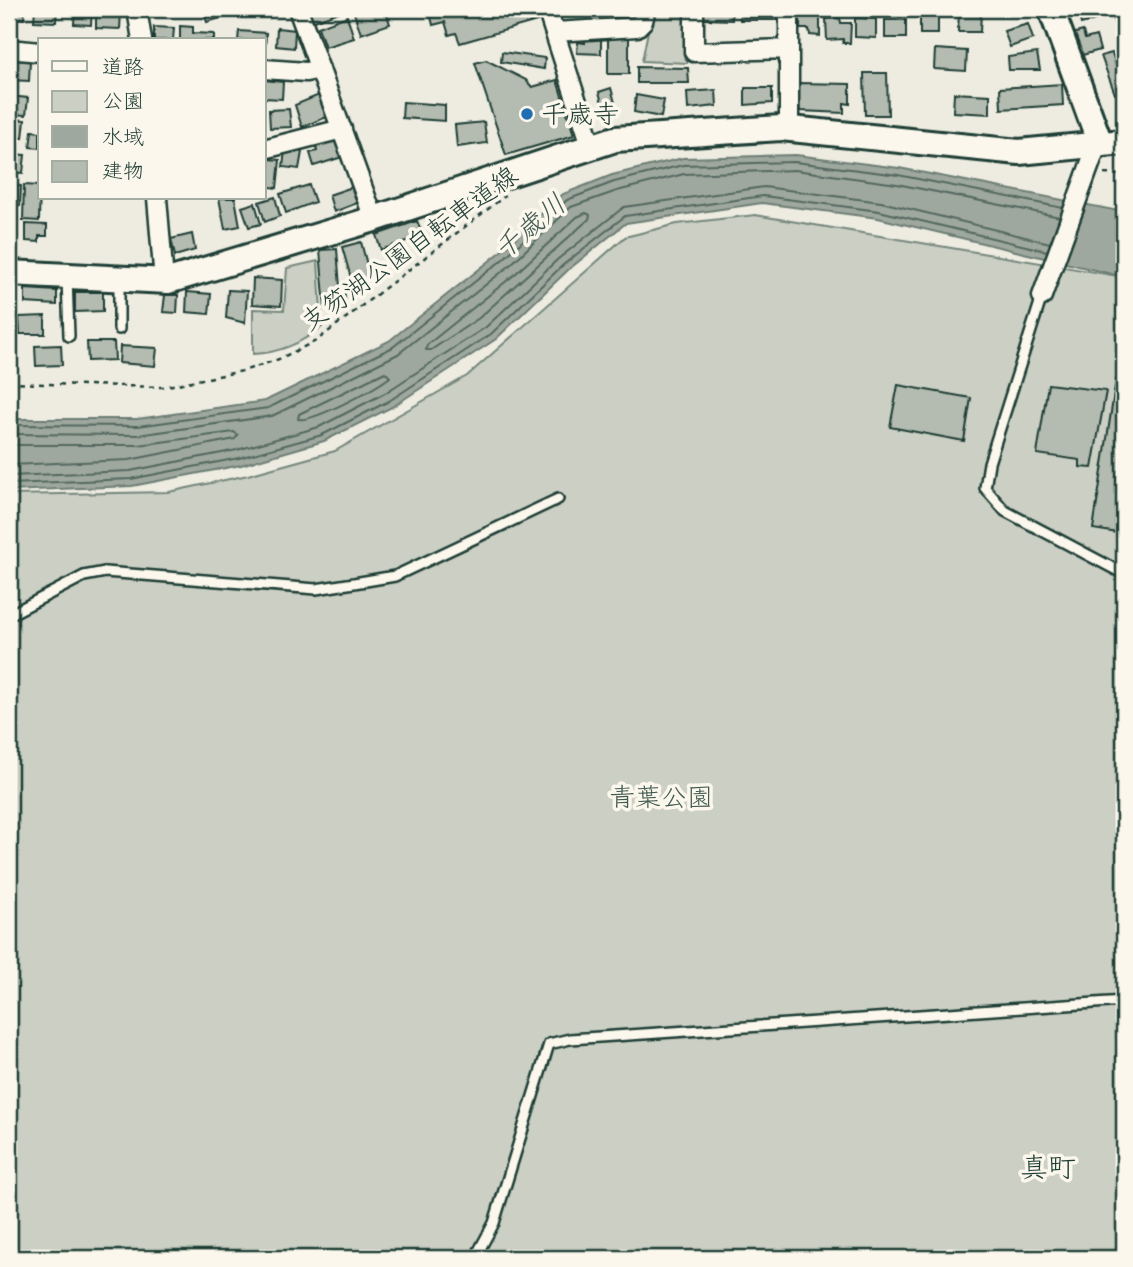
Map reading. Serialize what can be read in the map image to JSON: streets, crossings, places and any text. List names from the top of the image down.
{
  "streets": {
    "path": ["支笏湖公園自転車道線"]
  },
  "districts": ["真町"],
  "water": ["千歳川"],
  "parks": ["青葉公園"],
  "places": ["千歳寺"],
  "legend": [
    "道路",
    "公園",
    "水域",
    "建物"
  ]
}
